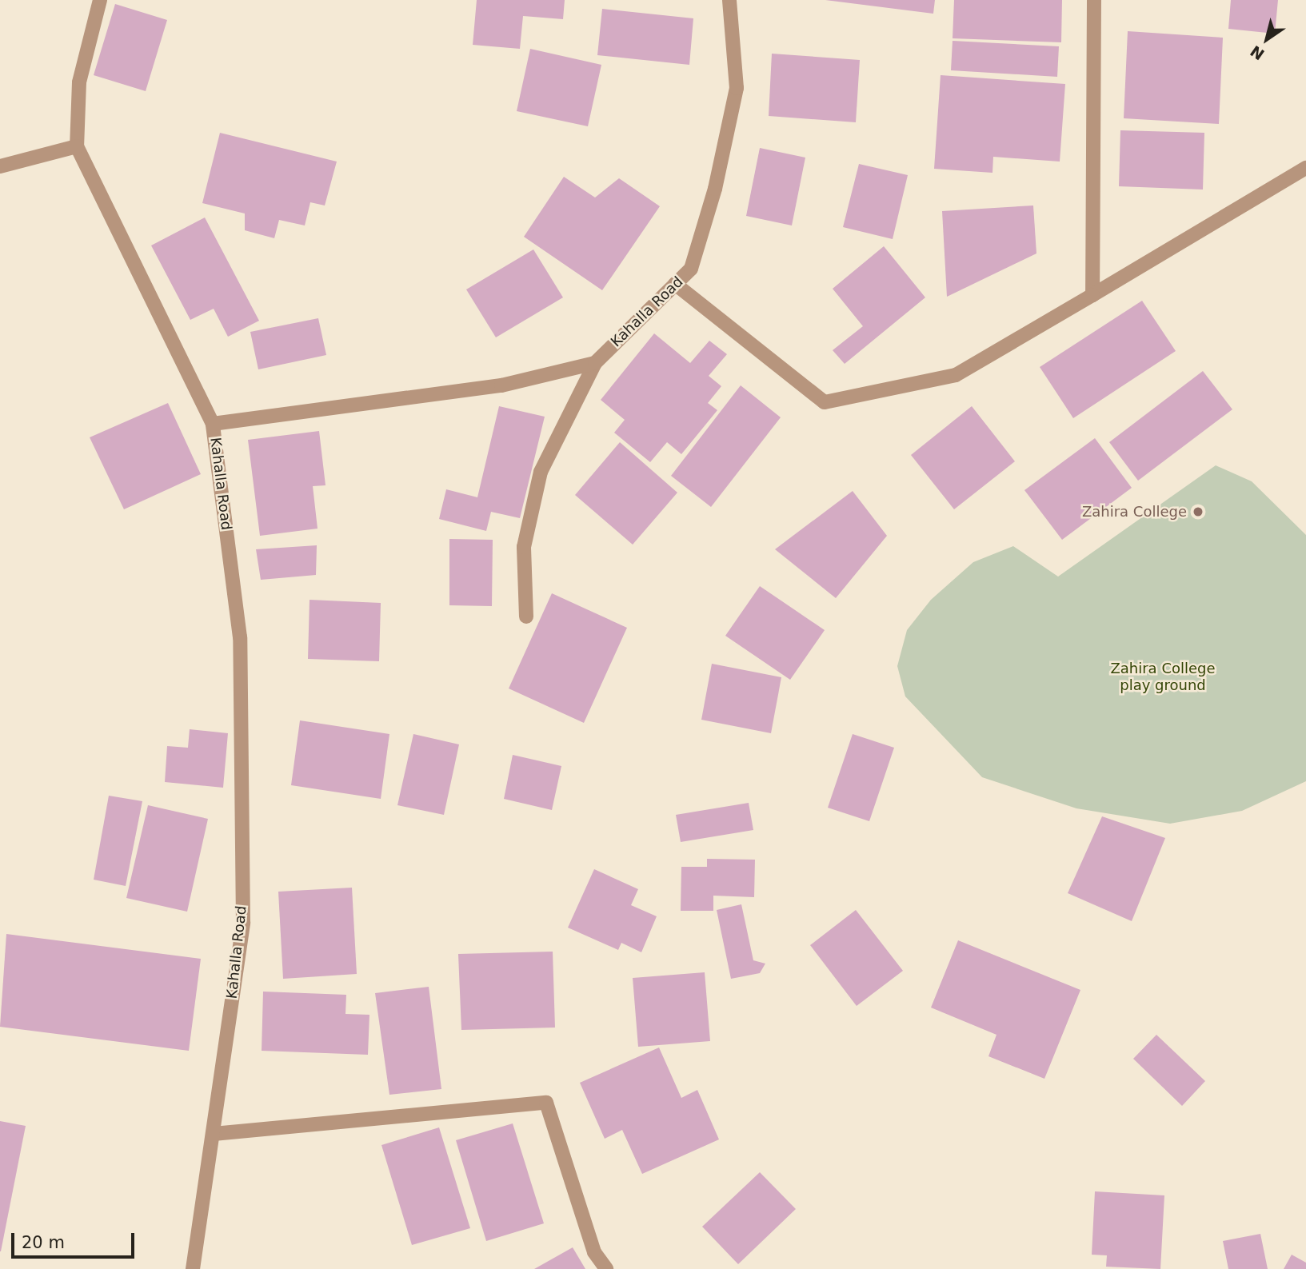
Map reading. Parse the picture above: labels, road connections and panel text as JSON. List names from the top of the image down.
{
  "streets": {
    "street": ["Kahalla Road"]
  },
  "parks": ["Zahira College play ground"],
  "places": ["Zahira College"],
  "scale_bar": "20 m",
  "north": "bottom left"
}
